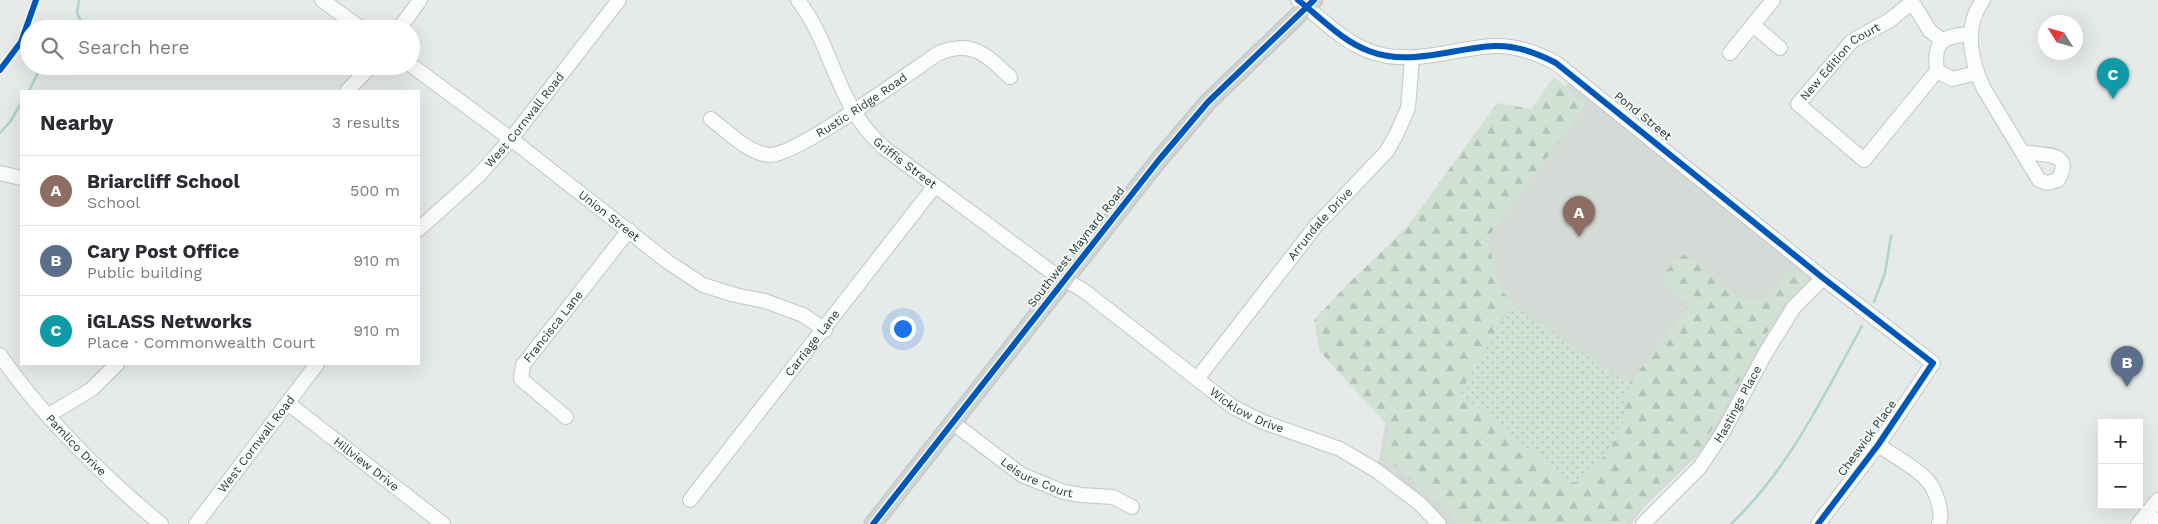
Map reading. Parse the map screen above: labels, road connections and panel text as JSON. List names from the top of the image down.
{
  "streets": {
    "main road": ["Southwest Maynard Road"],
    "street": [
      "New Edition Court",
      "Rustic Ridge Road",
      "Pond Street",
      "West Cornwall Road",
      "Griffis Street",
      "Union Street",
      "Arrundale Drive",
      "Francisca Lane",
      "Carriage Lane",
      "Hastings Place",
      "Wicklow Drive",
      "Cheswick Place",
      "Pamlico Drive",
      "Hillview Drive",
      "Leisure Court"
    ]
  },
  "crossings": [
    ["Rustic Ridge Road", "Griffis Street"],
    ["Pond Street", "Arrundale Drive"],
    ["Pond Street", "Southwest Maynard Road"],
    ["Pond Street", "Hastings Place"],
    ["Pond Street", "Cheswick Place"],
    ["West Cornwall Road", "Union Street"],
    ["West Cornwall Road", "Hillview Drive"],
    ["Griffis Street", "Southwest Maynard Road"],
    ["Griffis Street", "Carriage Lane"],
    ["Griffis Street", "Wicklow Drive"],
    ["Union Street", "Francisca Lane"],
    ["Union Street", "Carriage Lane"],
    ["Arrundale Drive", "Wicklow Drive"],
    ["Southwest Maynard Road", "Wicklow Drive"],
    ["Southwest Maynard Road", "Leisure Court"]
  ],
  "north": "top left",
  "page": {
    "search": "Search here",
    "pins": ["C", "A", "B"],
    "heading": ["Nearby", "3 results"],
    "list": [
      {
        "mark": "A",
        "name": "Briarcliff School",
        "note": "School",
        "value": "500 m"
      },
      {
        "mark": "B",
        "name": "Cary Post Office",
        "note": "Public building",
        "value": "910 m"
      },
      {
        "mark": "C",
        "name": "iGLASS Networks",
        "note": "Place · Commonwealth Court",
        "value": "910 m"
      }
    ],
    "map_buttons": ["+", "−"]
  }
}
